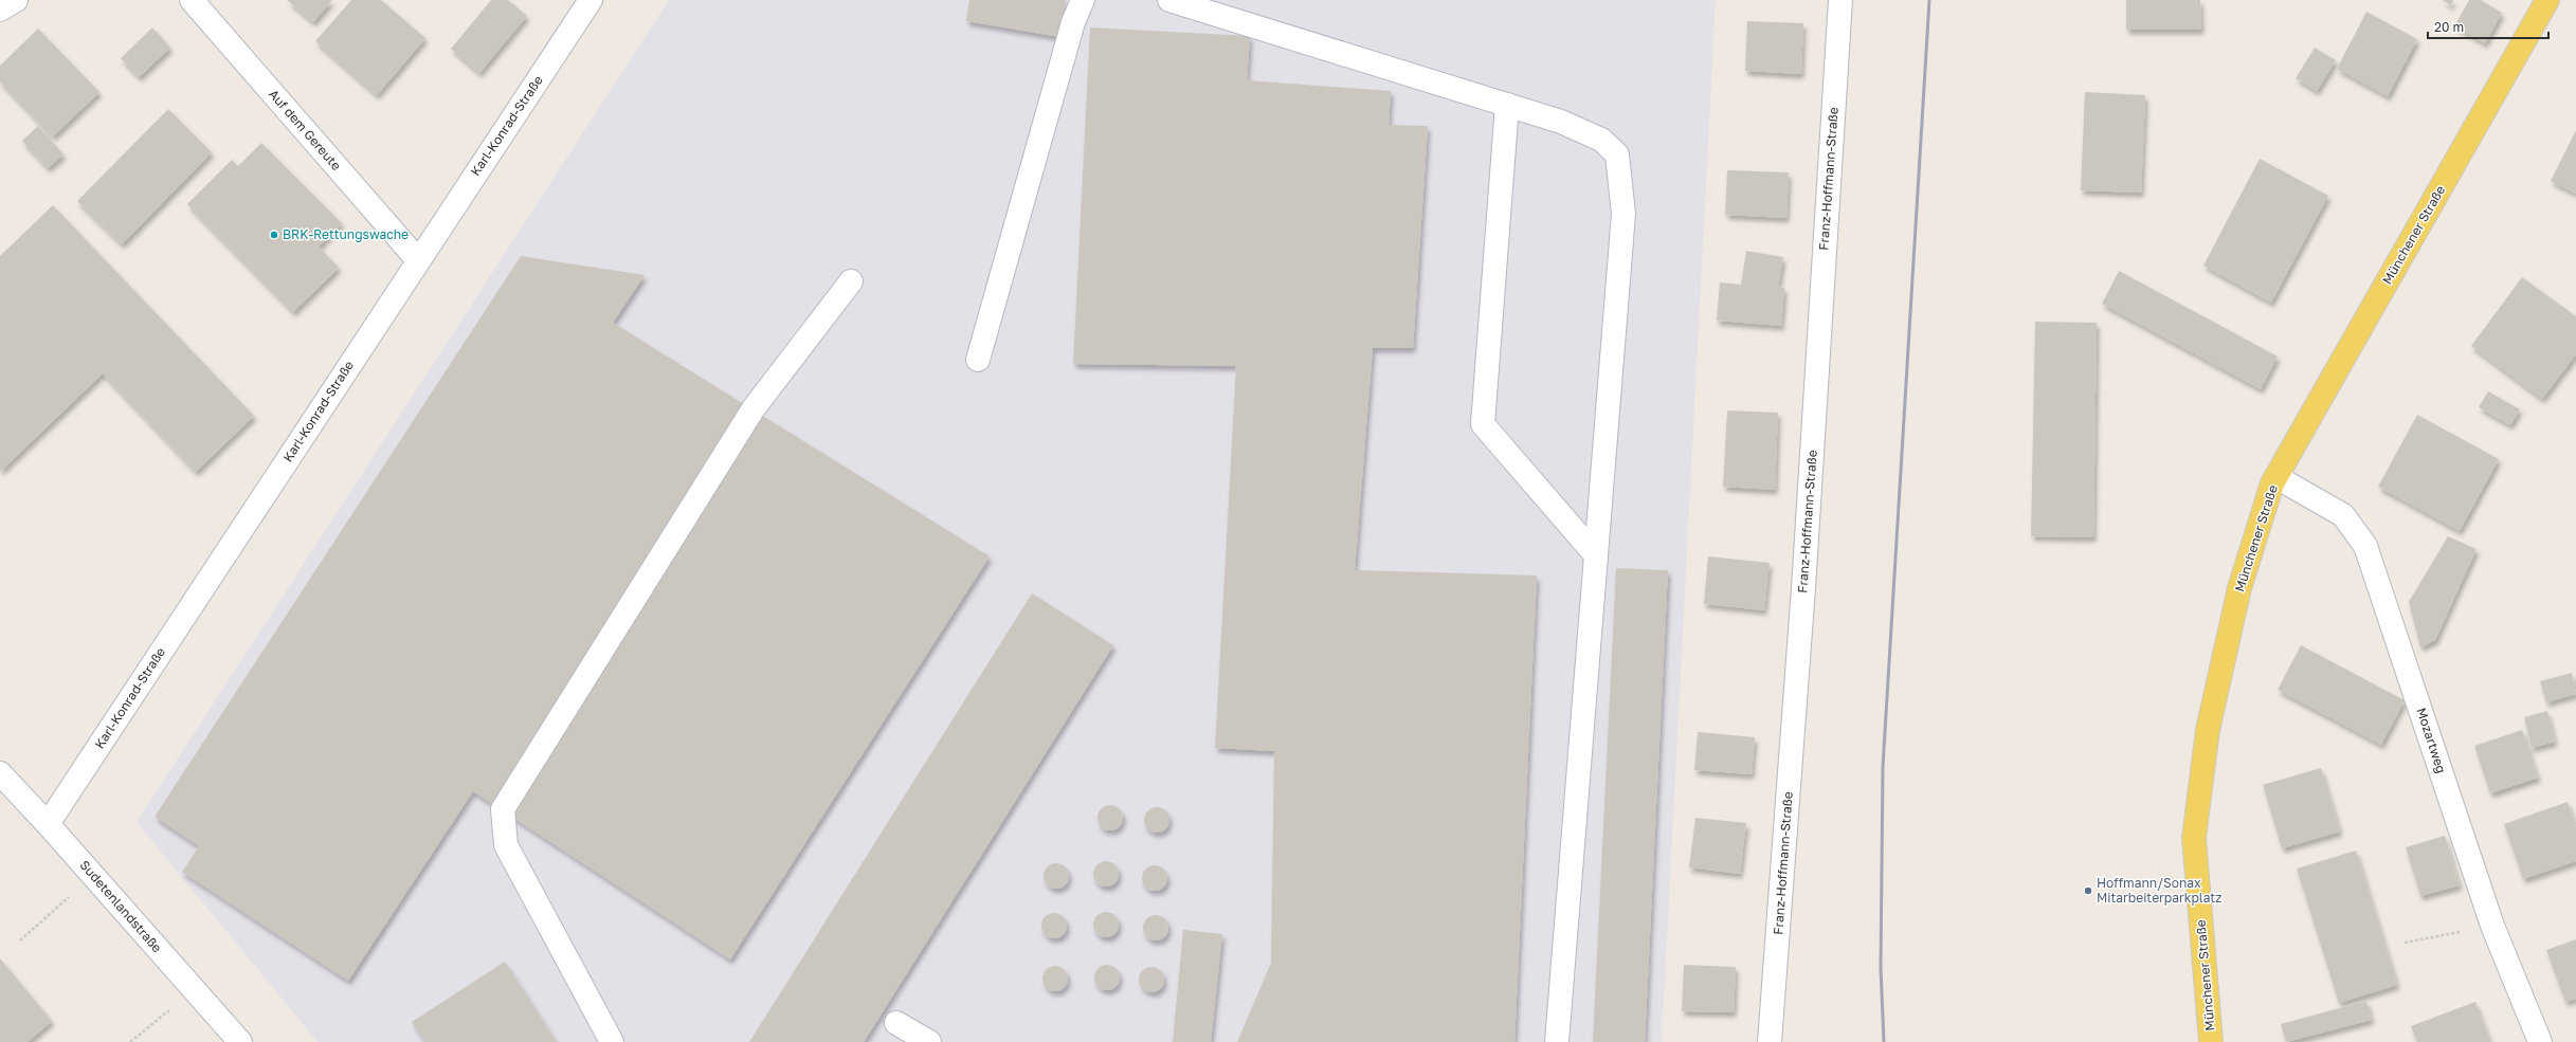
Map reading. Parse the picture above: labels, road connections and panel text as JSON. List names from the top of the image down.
{
  "streets": {
    "main road": ["Münchener Straße"],
    "street": [
      "Karl-Konrad-Straße",
      "Auf dem Gereute",
      "Franz-Hoffmann-Straße",
      "Mozartweg",
      "Sudetenlandstraße"
    ]
  },
  "crossings": [
    ["Karl-Konrad-Straße", "Auf dem Gereute"],
    ["Karl-Konrad-Straße", "Sudetenlandstraße"],
    ["Münchener Straße", "Mozartweg"]
  ],
  "places": ["BRK-Rettungswache", "Hoffmann/Sonax Mitarbeiterparkplatz"],
  "scale_bar": "20 m"
}
